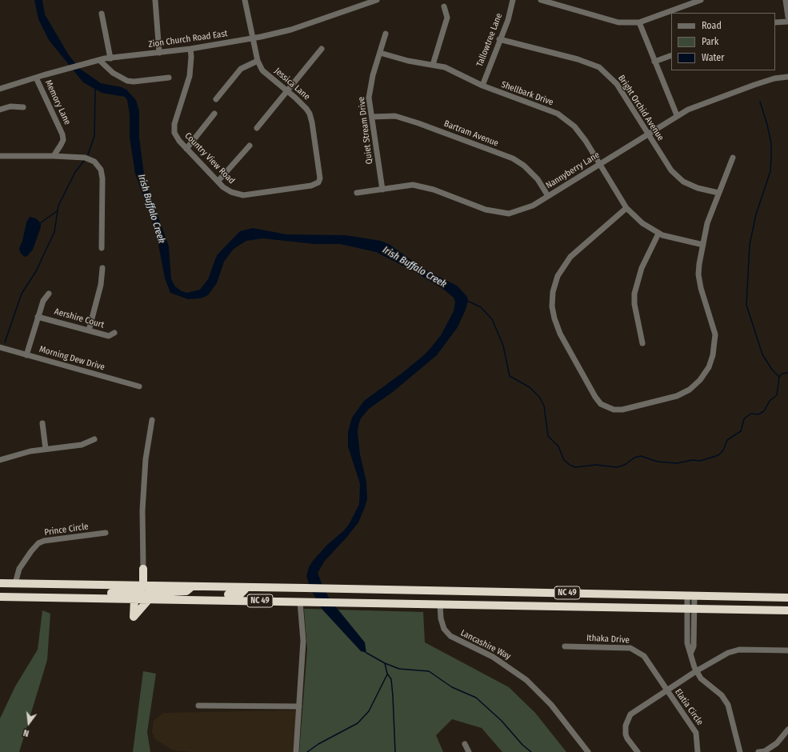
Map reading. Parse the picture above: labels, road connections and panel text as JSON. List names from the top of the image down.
{
  "streets": {
    "highway": ["NC 49"],
    "street": [
      "Zion Church Road East",
      "Tallowtree Lane",
      "Jessica Lane",
      "Shellbark Drive",
      "Memory Lane",
      "Bright Orchid Avenue",
      "Quiet Stream Drive",
      "Bartram Avenue",
      "Country View Road",
      "Nannyberry Lane",
      "Aershire Court",
      "Morning Dew Drive",
      "Prince Circle",
      "Ithaka Drive",
      "Lancashire Way",
      "Elatia Circle"
    ]
  },
  "crossings": [
    ["Zion Church Road East", "Jessica Lane"],
    ["Zion Church Road East", "Memory Lane"],
    ["Zion Church Road East", "Country View Road"],
    ["Tallowtree Lane", "Shellbark Drive"],
    ["Tallowtree Lane", "Bright Orchid Avenue"],
    ["Jessica Lane", "Country View Road"],
    ["Shellbark Drive", "Quiet Stream Drive"],
    ["Shellbark Drive", "Nannyberry Lane"],
    ["Bright Orchid Avenue", "Nannyberry Lane"],
    ["Quiet Stream Drive", "Bartram Avenue"],
    ["Quiet Stream Drive", "Nannyberry Lane"],
    ["Bartram Avenue", "Nannyberry Lane"],
    ["Prince Circle", "NC 49"],
    ["NC 49", "Lancashire Way"],
    ["Ithaka Drive", "Elatia Circle"]
  ],
  "water": ["Irish Buffalo Creek"],
  "legend": ["Road", "Park", "Water"],
  "north": "bottom"
}
